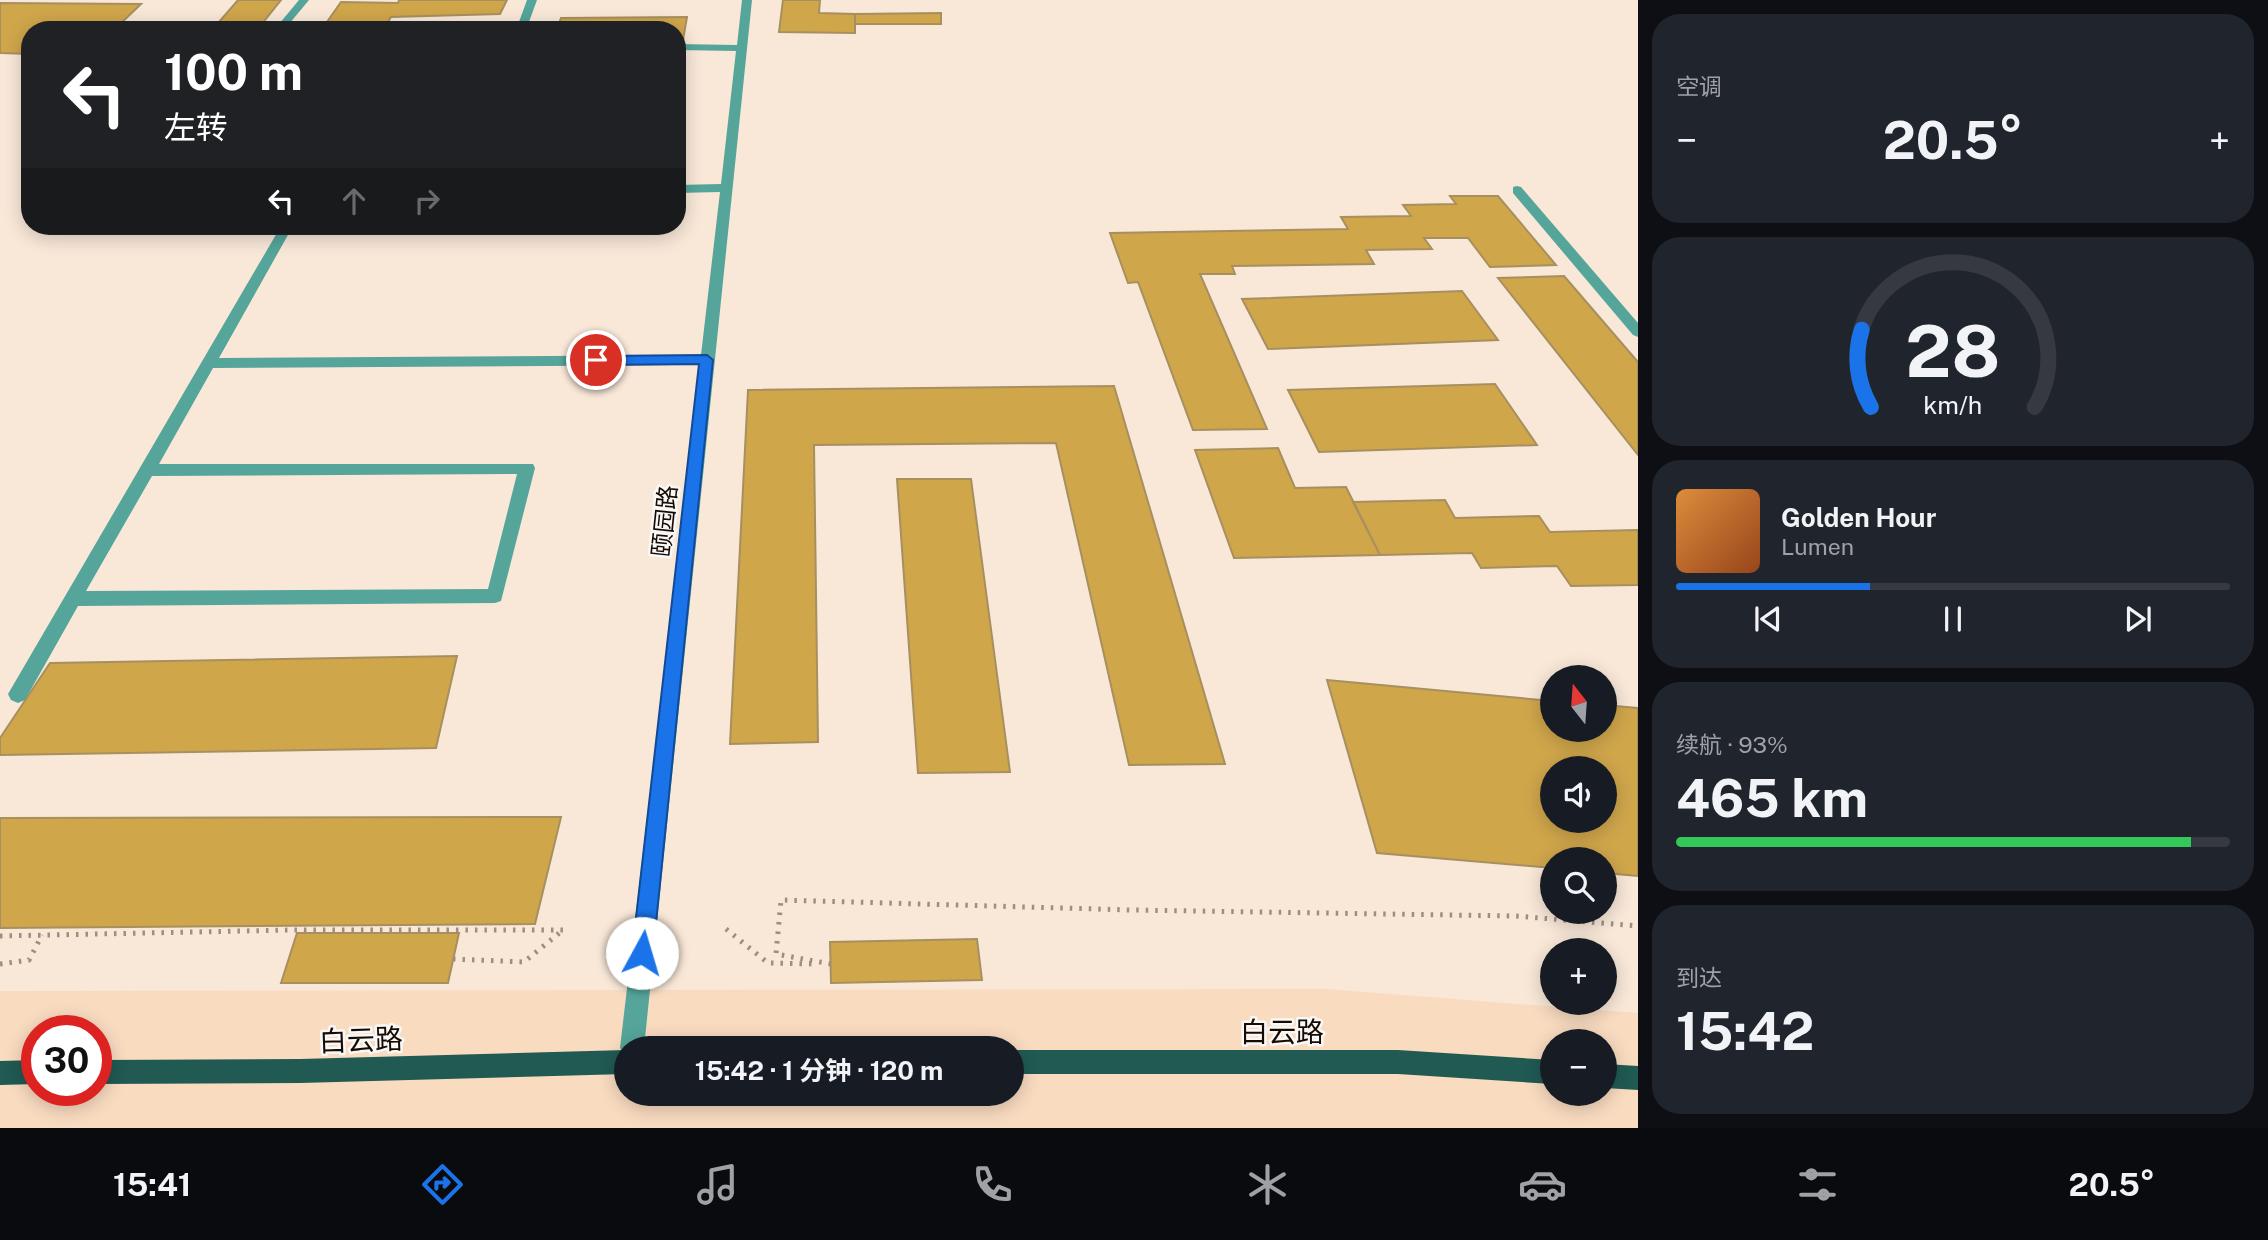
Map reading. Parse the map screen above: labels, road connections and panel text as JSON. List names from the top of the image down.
{
  "streets": {
    "main road": ["白云路"],
    "street": ["颐园路"]
  },
  "north": "top",
  "page": {
    "tile": [
      "空调",
      ["续航 · 93%", "465 km"],
      ["到达", "15:42"]
    ],
    "turn": ["100 m", "左转"],
    "heat": ["−", "20.5°", "+"],
    "song": ["Golden Hour", "Lumen"],
    "map_buttons": ["+", "−"],
    "limit": "30",
    "trip": "15:42 · 1 分钟 · 120 m",
    "tabs": ["15:41", "20.5°"],
    "gauge": ["28", "km/h"]
  }
}
